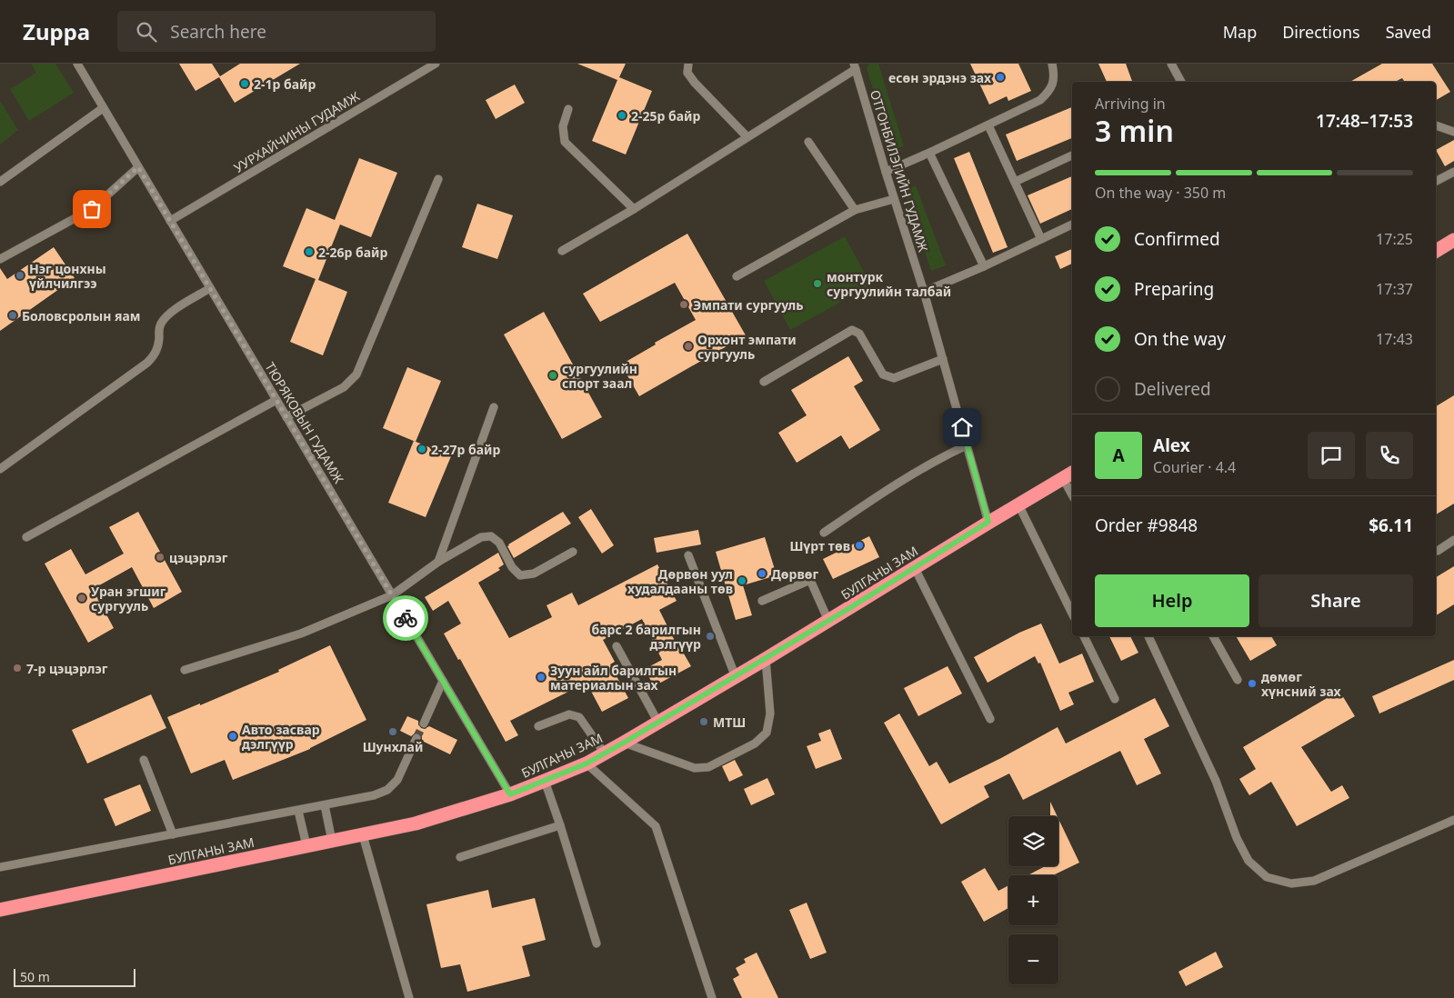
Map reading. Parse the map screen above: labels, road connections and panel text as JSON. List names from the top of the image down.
{
  "streets": {
    "highway": ["БУЛГАНЫ ЗАМ"],
    "street": ["УУРХАЙЧИНЫ ГУДАМЖ", "ОТГОНБИЛЭГИЙН ГУДАМЖ", "ТЮРЯКОВЫН ГУДАМЖ"]
  },
  "crossings": [
    ["УУРХАЙЧИНЫ ГУДАМЖ", "ТЮРЯКОВЫН ГУДАМЖ"],
    ["ОТГОНБИЛЭГИЙН ГУДАМЖ", "БУЛГАНЫ ЗАМ"],
    ["ТЮРЯКОВЫН ГУДАМЖ", "БУЛГАНЫ ЗАМ"]
  ],
  "places": [
    "есөн эрдэнэ зах",
    "2-1р байр",
    "2-25р байр",
    "2-26р байр",
    "Нэг цонхны үйлчилгээ",
    "монтурк сургуулийн талбай",
    "Эмпати сургууль",
    "Боловсролын яам",
    "Орхонт эмпати сургууль",
    "сургуулийн спорт заал",
    "2-27р байр",
    "Шүрт төв",
    "цэцэрлэг",
    "Дөрвөг",
    "Дөрвөн уул худалдааны төв",
    "Уран эгшиг сургууль",
    "барс 2 барилгын дэлгүүр",
    "7-р цэцэрлэг",
    "Зуун айл барилгын материалын зах",
    "дөмөг хүнсний зах",
    "МТШ",
    "Шунхлай",
    "Авто засвар дэлгүүр"
  ],
  "scale_bar": "50 m",
  "page": {
    "header": "Zuppa",
    "search": "Search here",
    "nav": ["Map", "Directions", "Saved"],
    "heading": ["3 min", "Arriving in", "17:48–17:53"],
    "panel": [
      "Alex",
      "Courier · 4.4",
      "Order #9848",
      "$6.11"
    ],
    "bar": "On the way · 350 m",
    "list": [
      ["Confirmed", "17:25"],
      ["Preparing", "17:37"],
      ["On the way", "17:43"],
      "Delivered"
    ],
    "round": "A",
    "buttons": ["Help", "Share"],
    "map_buttons": ["+", "−"],
    "scale": "50 m"
  }
}
